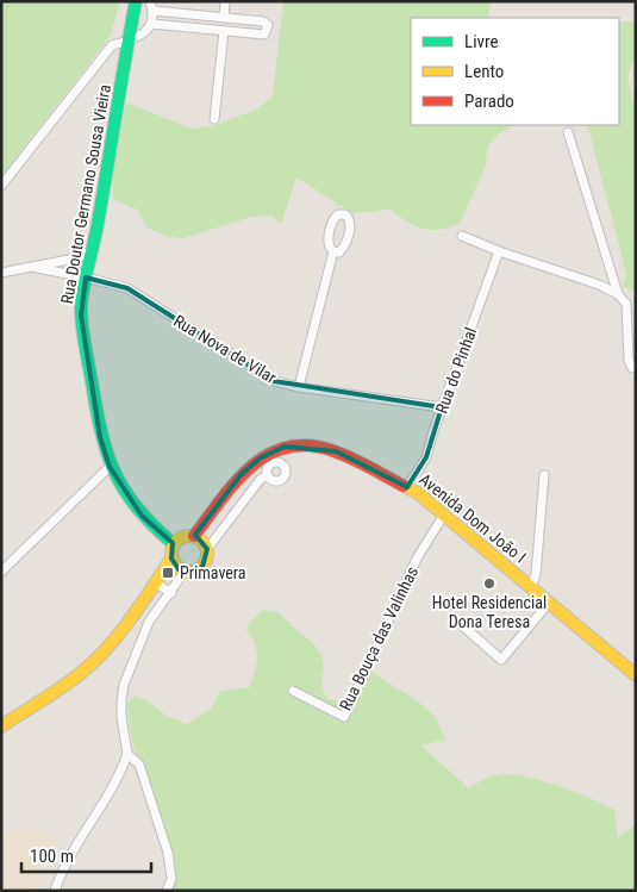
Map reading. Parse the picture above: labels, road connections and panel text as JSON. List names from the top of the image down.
{
  "streets": {
    "main road": ["Rua Doutor Germano Sousa Vieira", "Avenida Dom João I"],
    "street": ["Rua Nova de Vilar", "Rua do Pinhal", "Rua Bouça das Valinhas"]
  },
  "crossings": [
    ["Rua Doutor Germano Sousa Vieira", "Rua Nova de Vilar"],
    ["Rua Doutor Germano Sousa Vieira", "Avenida Dom João I"],
    ["Rua Nova de Vilar", "Rua do Pinhal"],
    ["Rua do Pinhal", "Avenida Dom João I"],
    ["Avenida Dom João I", "Rua Bouça das Valinhas"]
  ],
  "places": {
    "transit": ["Primavera"],
    "other": ["Hotel Residencial Dona Teresa"]
  },
  "legend": ["Livre", "Lento", "Parado"],
  "scale_bar": "100 m"
}
